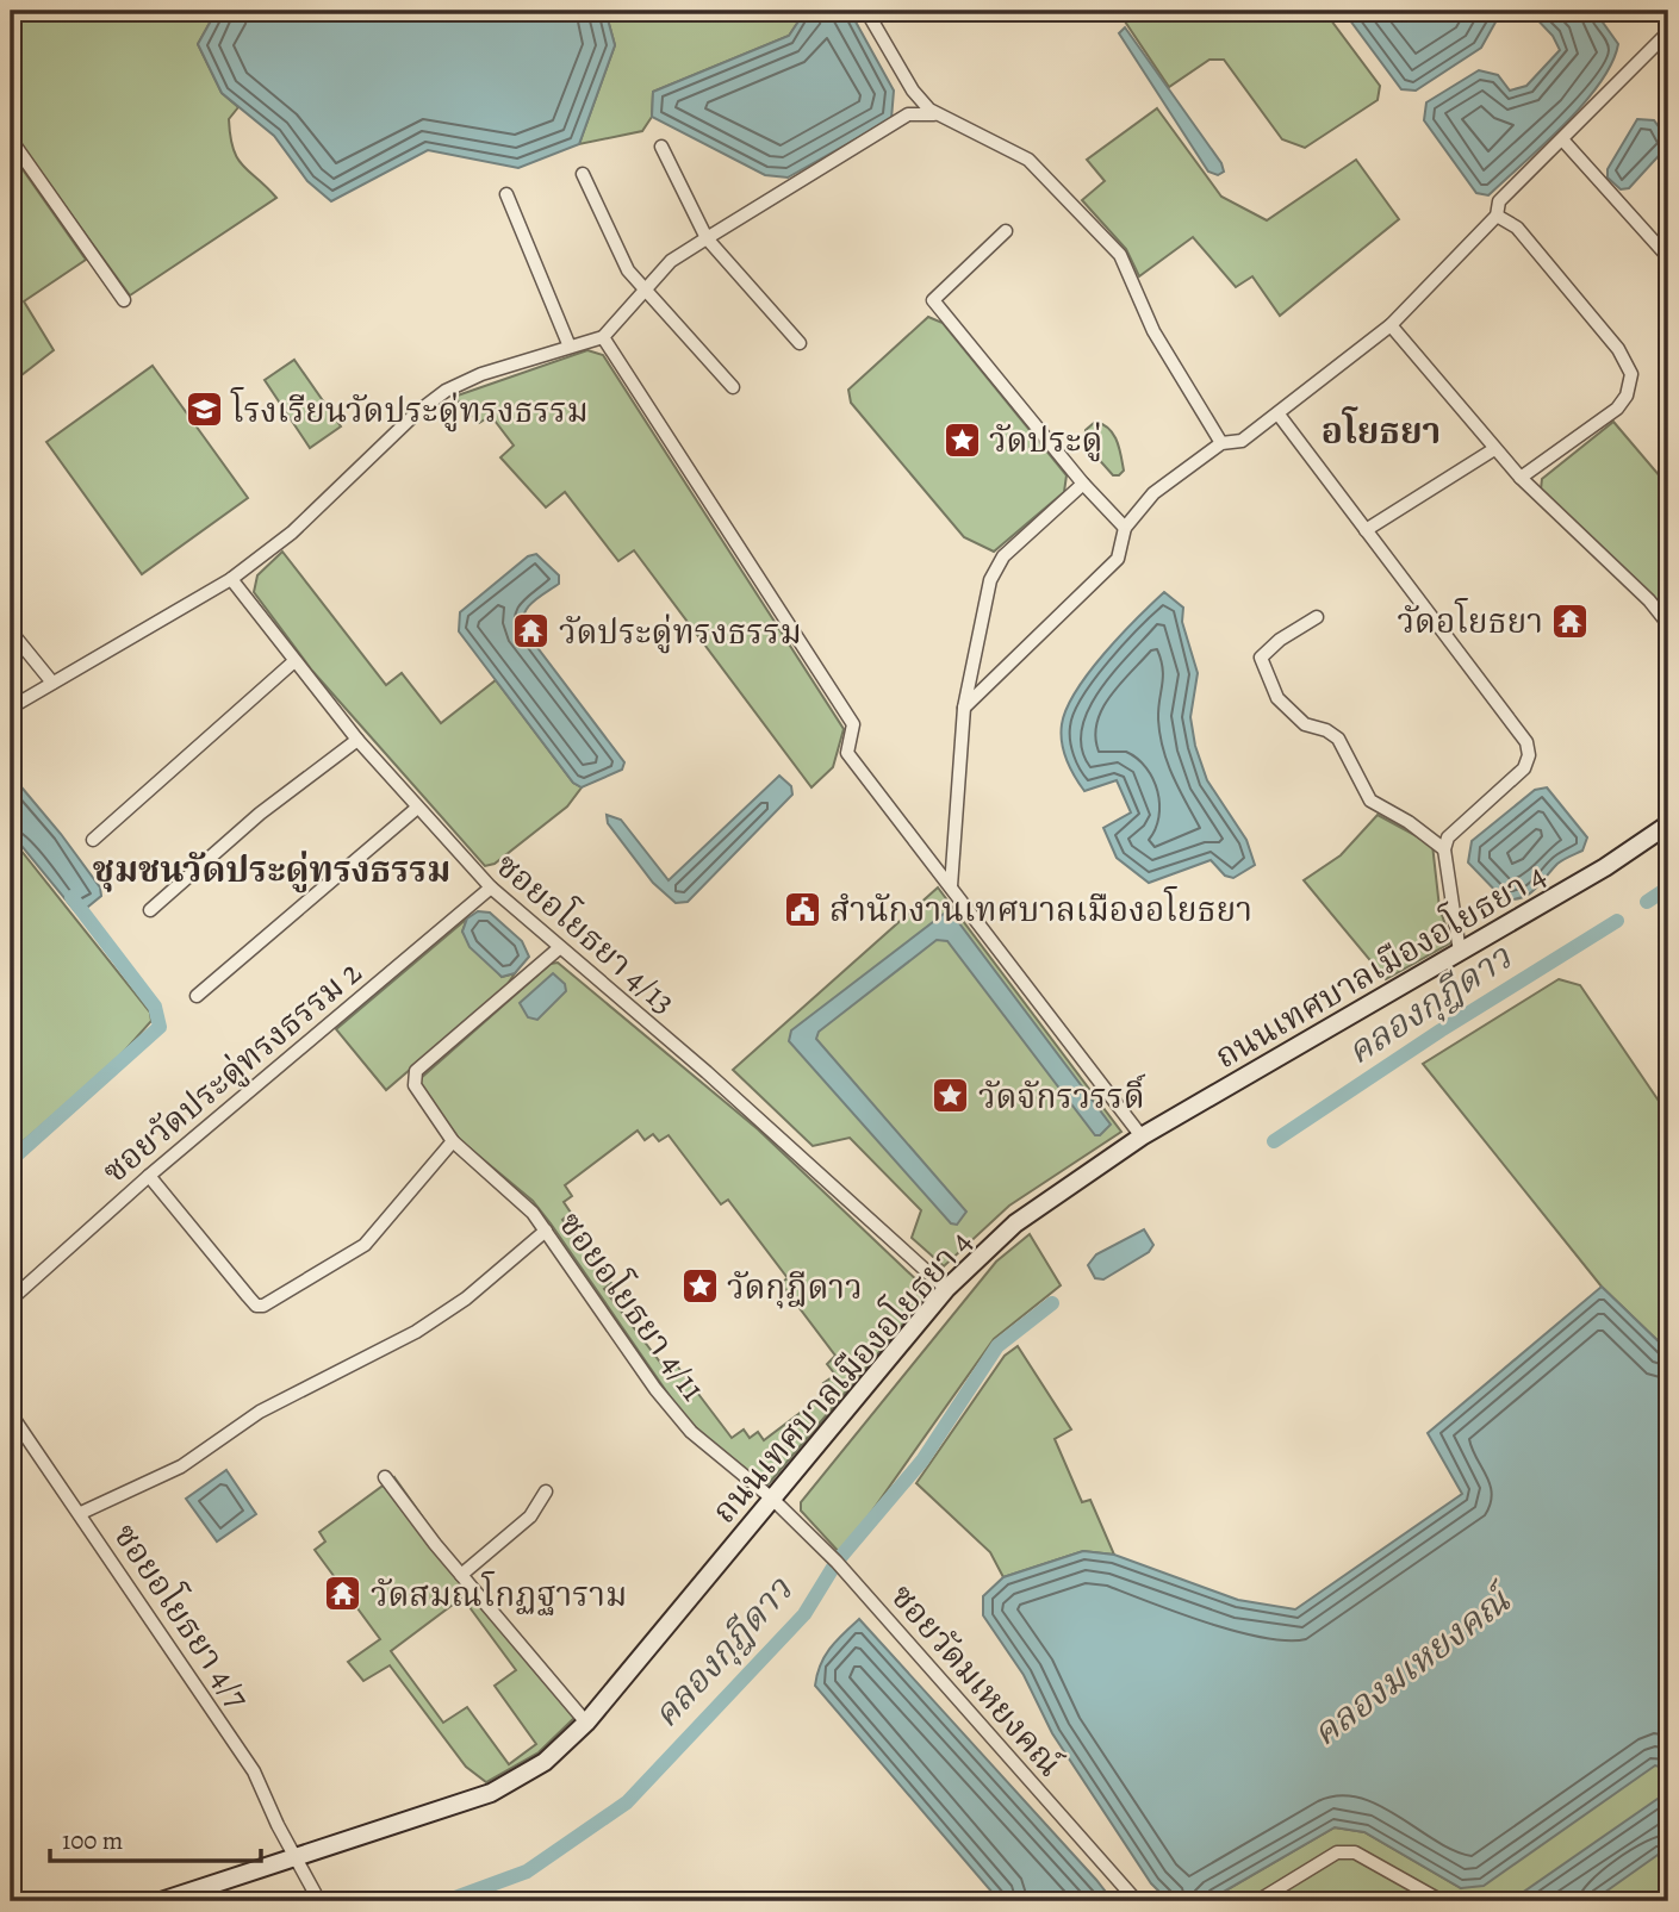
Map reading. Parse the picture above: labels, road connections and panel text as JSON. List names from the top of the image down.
{
  "streets": {
    "street": [
      "ซอยอโยธยา 4/13",
      "ถนนเทศบาลเมืองอโยธยา 4",
      "ซอยวัดประดู่ทรงธรรม 2",
      "ซอยอโยธยา 4/11",
      "ซอยอโยธยา 4/7",
      "ซอยวัดมเหยงคณ์"
    ]
  },
  "crossings": [
    ["ซอยอโยธยา 4/13", "ถนนเทศบาลเมืองอโยธยา 4"],
    ["ซอยอโยธยา 4/13", "ซอยวัดประดู่ทรงธรรม 2"],
    ["ซอยอโยธยา 4/13", "ซอยอโยธยา 4/11"],
    ["ถนนเทศบาลเมืองอโยธยา 4", "ซอยอโยธยา 4/11"],
    ["ถนนเทศบาลเมืองอโยธยา 4", "ซอยอโยธยา 4/7"],
    ["ถนนเทศบาลเมืองอโยธยา 4", "ซอยวัดมเหยงคณ์"],
    ["ซอยอโยธยา 4/11", "ซอยวัดมเหยงคณ์"]
  ],
  "districts": ["อโยธยา", "ชุมชนวัดประดู่ทรงธรรม"],
  "water": ["คลองกุฎีดาว", "คลองมเหยงคณ์"],
  "places": {
    "school or university": ["โรงเรียนวัดประดู่ทรงธรรม"],
    "place": ["วัดประดู่", "วัดจักรวรรดิ์", "วัดกุฎีดาว"],
    "temple": ["วัดอโยธยา", "วัดประดู่ทรงธรรม", "วัดสมณโกฏฐาราม"],
    "public building": ["สำนักงานเทศบาลเมืองอโยธยา"]
  },
  "scale_bar": "100 m"
}
